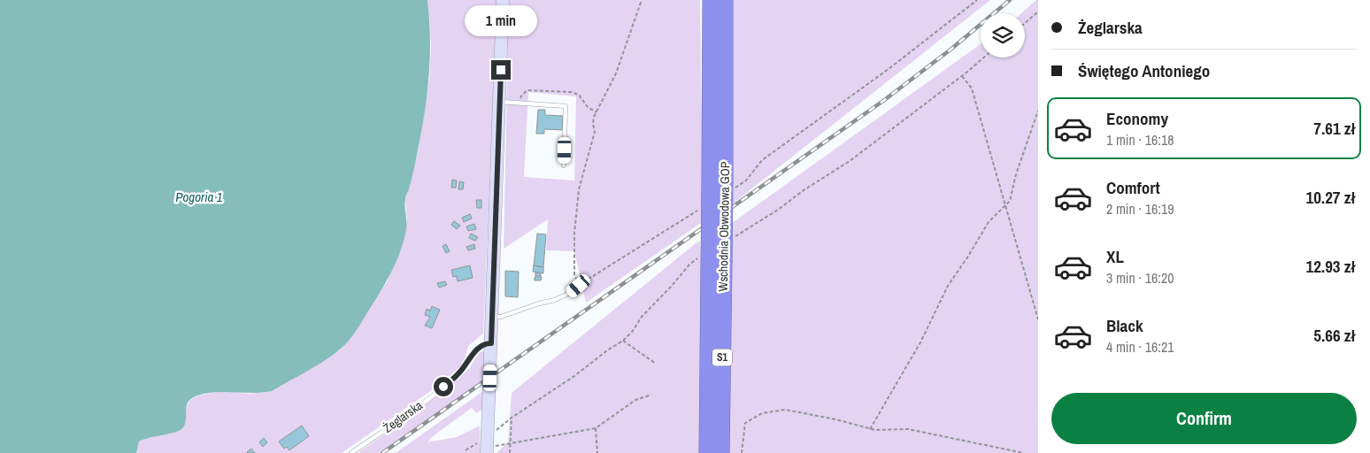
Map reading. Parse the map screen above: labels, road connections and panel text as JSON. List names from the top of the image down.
{
  "streets": {
    "highway": ["Wschodnia Obwodowa GOP", "S1"],
    "lane": ["Żeglarska"]
  },
  "water": ["Pogoria 1"],
  "page": {
    "banner": ["Żeglarska", "Świętego Antoniego"],
    "bubble": "1 min",
    "list": [
      {
        "name": "Economy",
        "note": "1 min · 16:18",
        "value": "7.61 zł"
      },
      {
        "name": "Comfort",
        "note": "2 min · 16:19",
        "value": "10.27 zł"
      },
      {
        "name": "XL",
        "note": "3 min · 16:20",
        "value": "12.93 zł"
      },
      {
        "name": "Black",
        "note": "4 min · 16:21",
        "value": "5.66 zł"
      }
    ],
    "buttons": "Confirm"
  }
}
